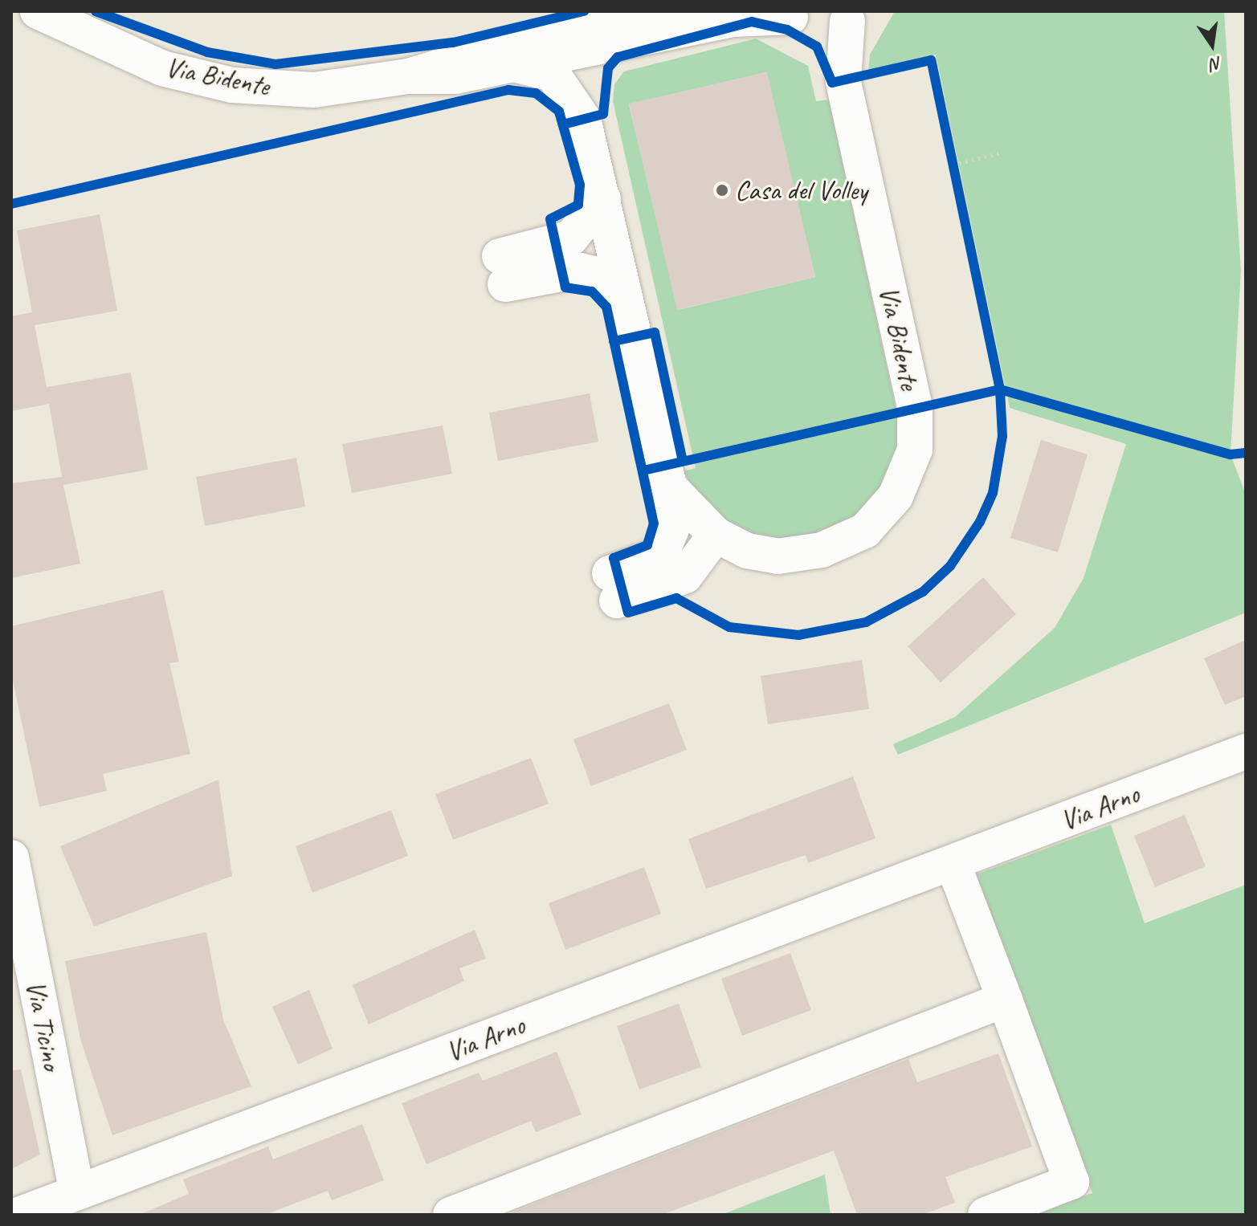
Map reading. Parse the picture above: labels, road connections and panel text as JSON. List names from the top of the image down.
{
  "streets": {
    "street": ["Via Bidente", "Via Arno", "Via Ticino"]
  },
  "crossings": [
    ["Via Arno", "Via Ticino"]
  ],
  "places": ["Casa del Volley"],
  "north": "bottom"
}
